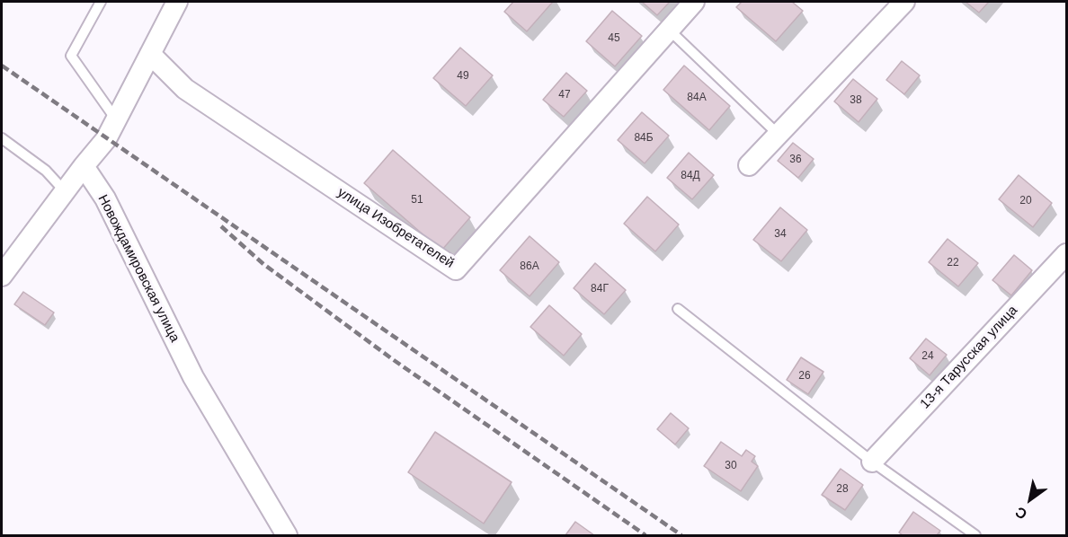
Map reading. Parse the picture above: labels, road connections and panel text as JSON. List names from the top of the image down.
{
  "streets": {
    "street": ["улица Изобретателей", "Новождамировская улица", "13-я Тарусская улица"]
  },
  "house_numbers": [
    "45",
    "49",
    "47",
    "84А",
    "38",
    "84Б",
    "36",
    "84Д",
    "51",
    "20",
    "34",
    "22",
    "86А",
    "84Г",
    "24",
    "26",
    "30",
    "28"
  ],
  "north": "bottom left"
}
